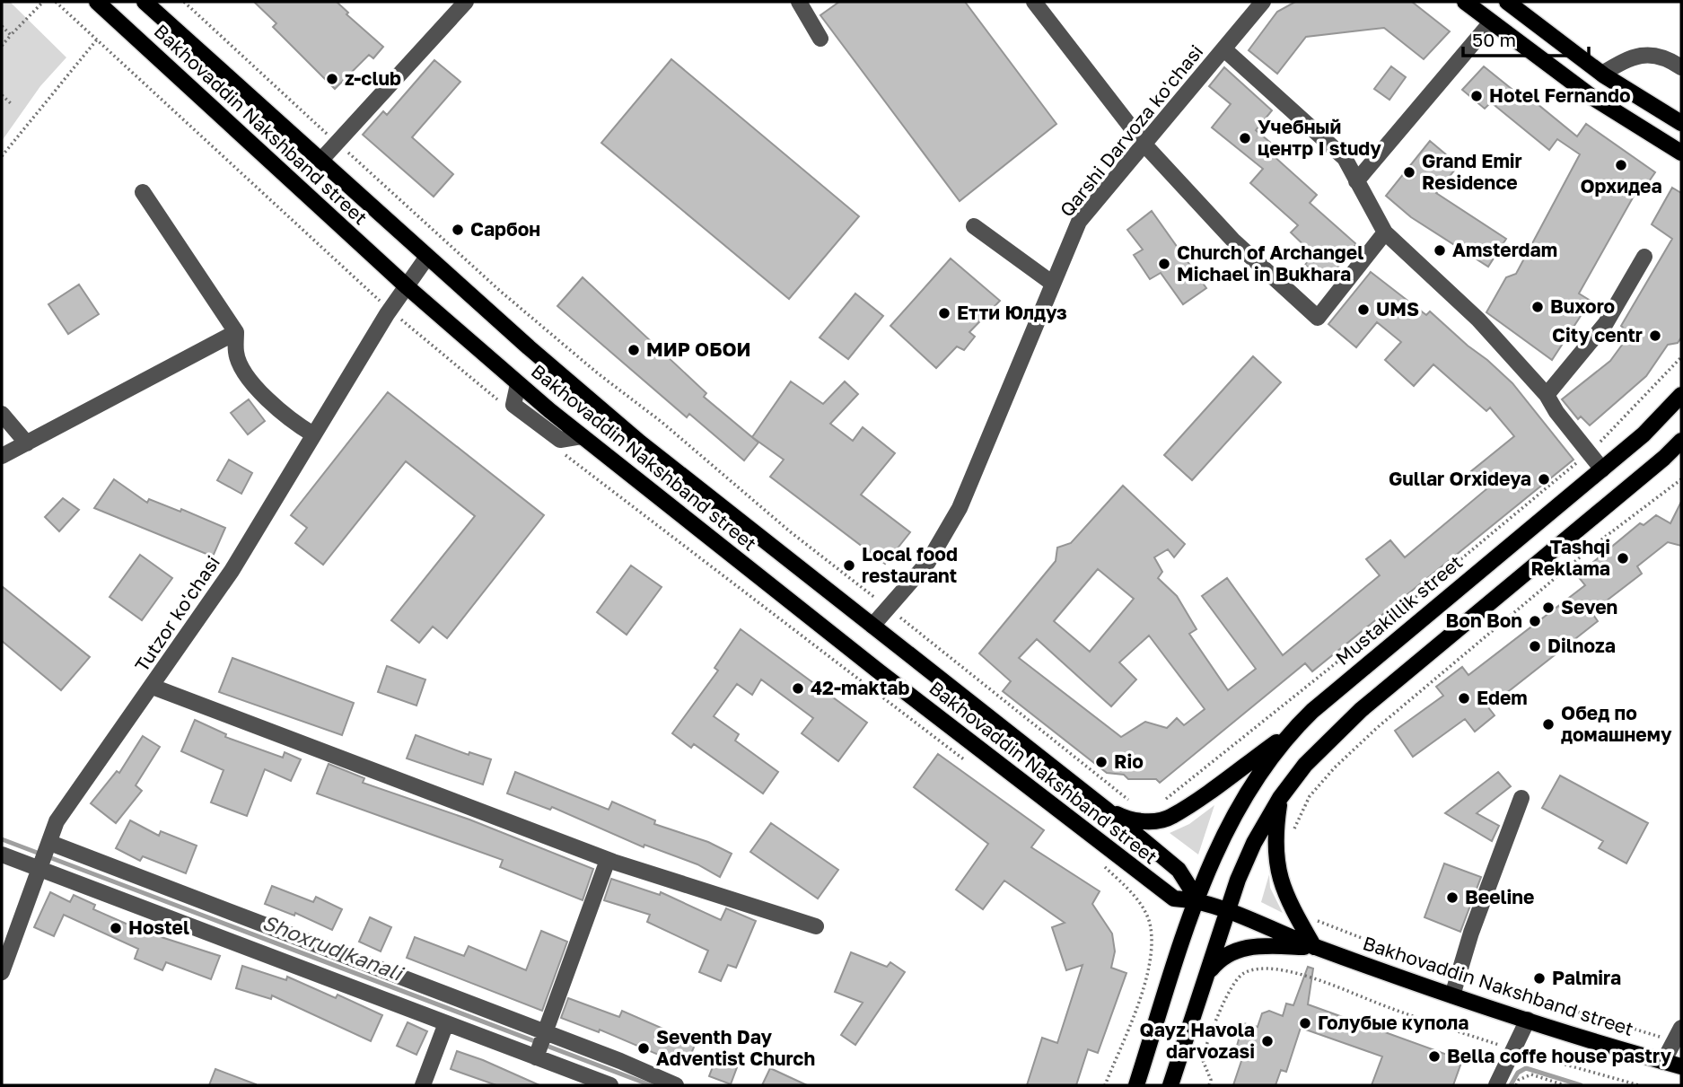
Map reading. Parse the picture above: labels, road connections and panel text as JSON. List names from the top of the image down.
{
  "streets": {
    "main road": ["Bakhovaddin Nakshband street", "Mustakillik street"],
    "street": ["Qarshi Darvoza ko'chasi", "Tutzor ko'chasi"]
  },
  "crossings": [
    ["Bakhovaddin Nakshband street", "Qarshi Darvoza ko'chasi"],
    ["Bakhovaddin Nakshband street", "Mustakillik street"],
    ["Bakhovaddin Nakshband street", "Tutzor ko'chasi"]
  ],
  "water": ["Shoxrud kanali"],
  "places": [
    "z-club",
    "Hotel Fernando",
    "Учебный центр I study",
    "Орхидеа",
    "Grand Emir Residence",
    "Сарбон",
    "Amsterdam",
    "Church of Archangel Michael in Bukhara",
    "Buxoro",
    "UMS",
    "Етти Юлдуз",
    "City centr",
    "МИР ОБОИ",
    "Gullar Orxideya",
    "Tashqi Reklama",
    "Local food restaurant",
    "Seven",
    "Bon Bon",
    "Dilnoza",
    "42-maktab",
    "Edem",
    "Обед по домашнему",
    "Rio",
    "Beeline",
    "Hostel",
    "Palmira",
    "Голубые купола",
    "Qayz Havola darvozasi",
    "Seventh Day Adventist Church",
    "Bella coffe house pastry"
  ],
  "scale_bar": "50 m"
}
